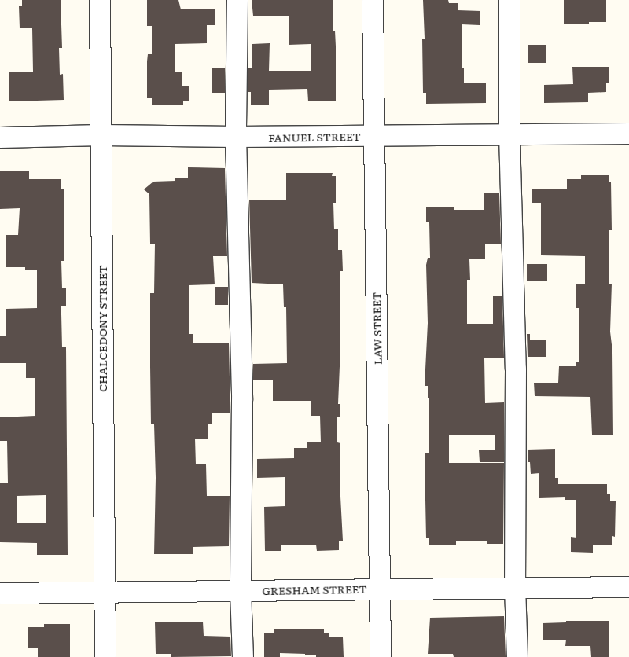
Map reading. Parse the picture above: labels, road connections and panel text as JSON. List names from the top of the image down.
{
  "streets": {
    "street": [
      "FANUEL STREET",
      "CHALCEDONY STREET",
      "LAW STREET",
      "GRESHAM STREET"
    ]
  },
  "crossings": [
    ["FANUEL STREET", "CHALCEDONY STREET"],
    ["FANUEL STREET", "LAW STREET"],
    ["CHALCEDONY STREET", "GRESHAM STREET"],
    ["LAW STREET", "GRESHAM STREET"]
  ]
}
